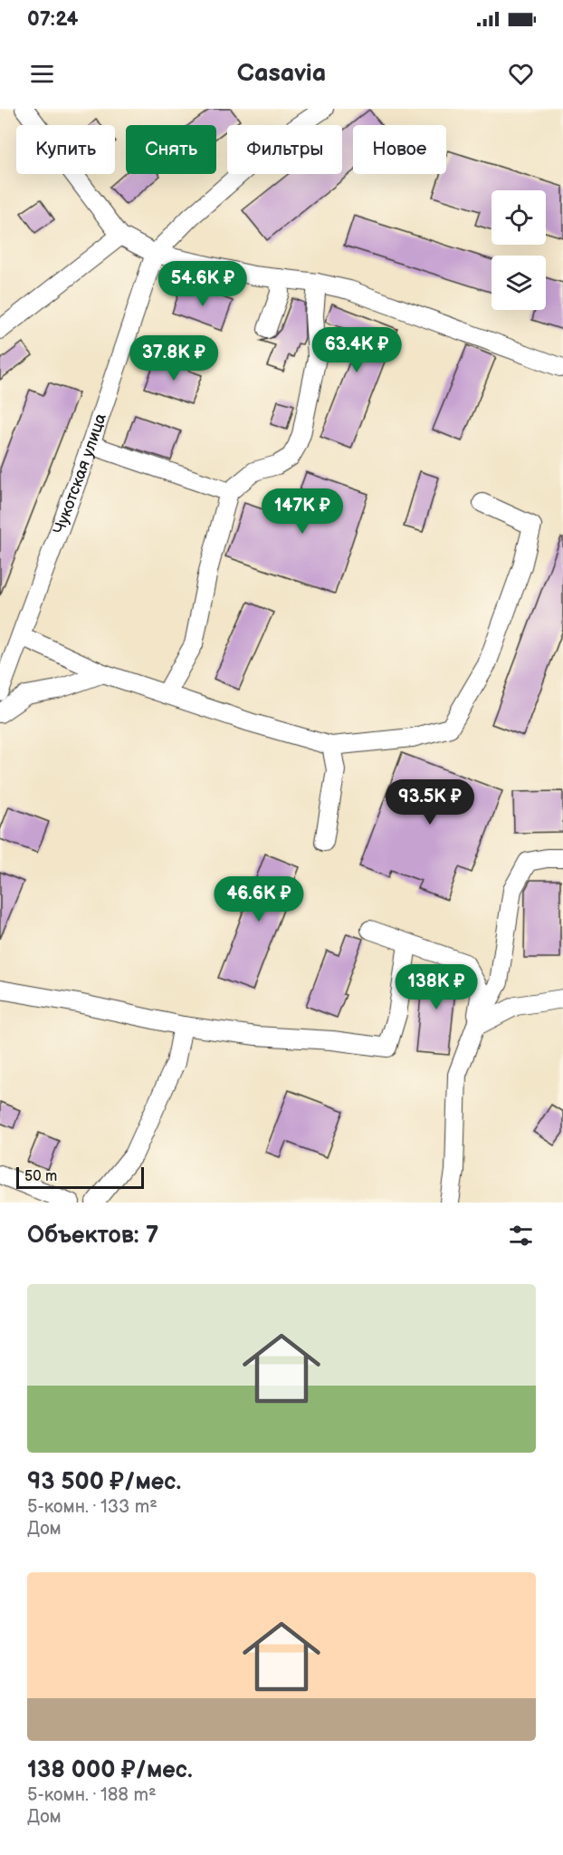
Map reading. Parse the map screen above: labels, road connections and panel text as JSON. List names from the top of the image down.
{
  "streets": {
    "street": ["Чукотская улица"]
  },
  "scale_bar": "50 m",
  "page": {
    "status": "07:24",
    "header": "Casavia",
    "chip": [
      "Купить",
      "Снять",
      "Фильтры",
      "Новое"
    ],
    "price": [
      "54.6K ₽",
      "63.4K ₽",
      "37.8K ₽",
      "147K ₽",
      "93.5K ₽",
      "46.6K ₽",
      "138K ₽"
    ],
    "scale": "50 m",
    "heading": "Объектов: 7",
    "list": [
      {
        "name": "93 500 ₽/мес.",
        "note": "5-комн. · 133 m² · Дом"
      },
      {
        "name": "138 000 ₽/мес.",
        "note": "5-комн. · 188 m² · Дом"
      }
    ]
  }
}
